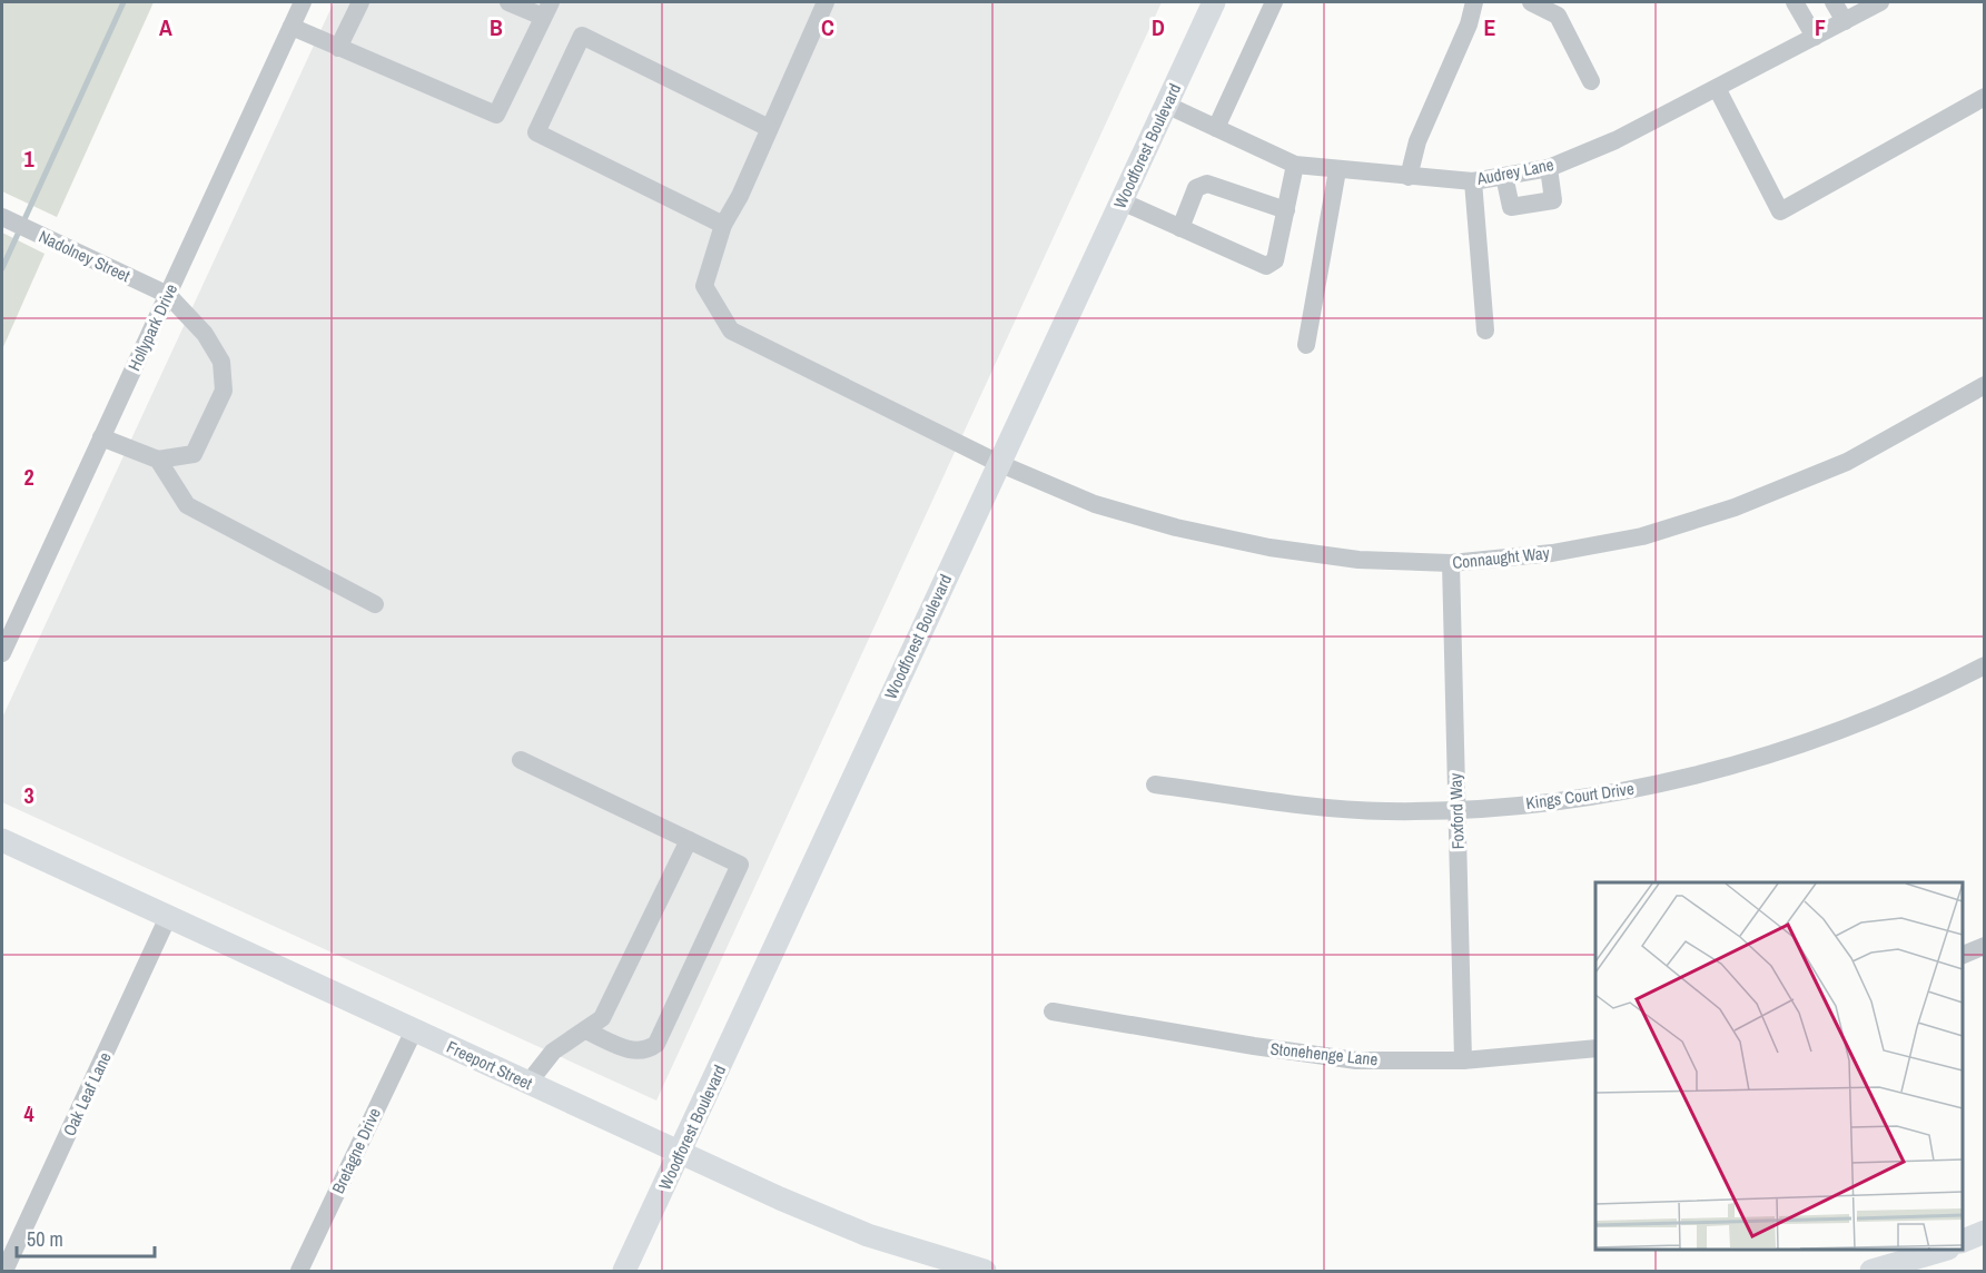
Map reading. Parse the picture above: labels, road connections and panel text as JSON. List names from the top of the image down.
{
  "streets": {
    "main road": ["Woodforest Boulevard", "Freeport Street"],
    "street": [
      "Audrey Lane",
      "Nadolney Street",
      "Hollypark Drive",
      "Connaught Way",
      "Kings Court Drive",
      "Foxford Way",
      "Stonehenge Lane",
      "Oak Leaf Lane",
      "Bretagne Drive"
    ]
  },
  "crossings": [
    ["Woodforest Boulevard", "Audrey Lane"],
    ["Woodforest Boulevard", "Connaught Way"],
    ["Woodforest Boulevard", "Freeport Street"],
    ["Nadolney Street", "Hollypark Drive"],
    ["Connaught Way", "Foxford Way"],
    ["Kings Court Drive", "Foxford Way"],
    ["Foxford Way", "Stonehenge Lane"],
    ["Freeport Street", "Oak Leaf Lane"],
    ["Freeport Street", "Bretagne Drive"]
  ],
  "scale_bar": "50 m",
  "grid": {
    "columns": [
      "A",
      "B",
      "C",
      "D",
      "E",
      "F"
    ],
    "rows": [
      "1",
      "2",
      "3",
      "4"
    ]
  }
}
